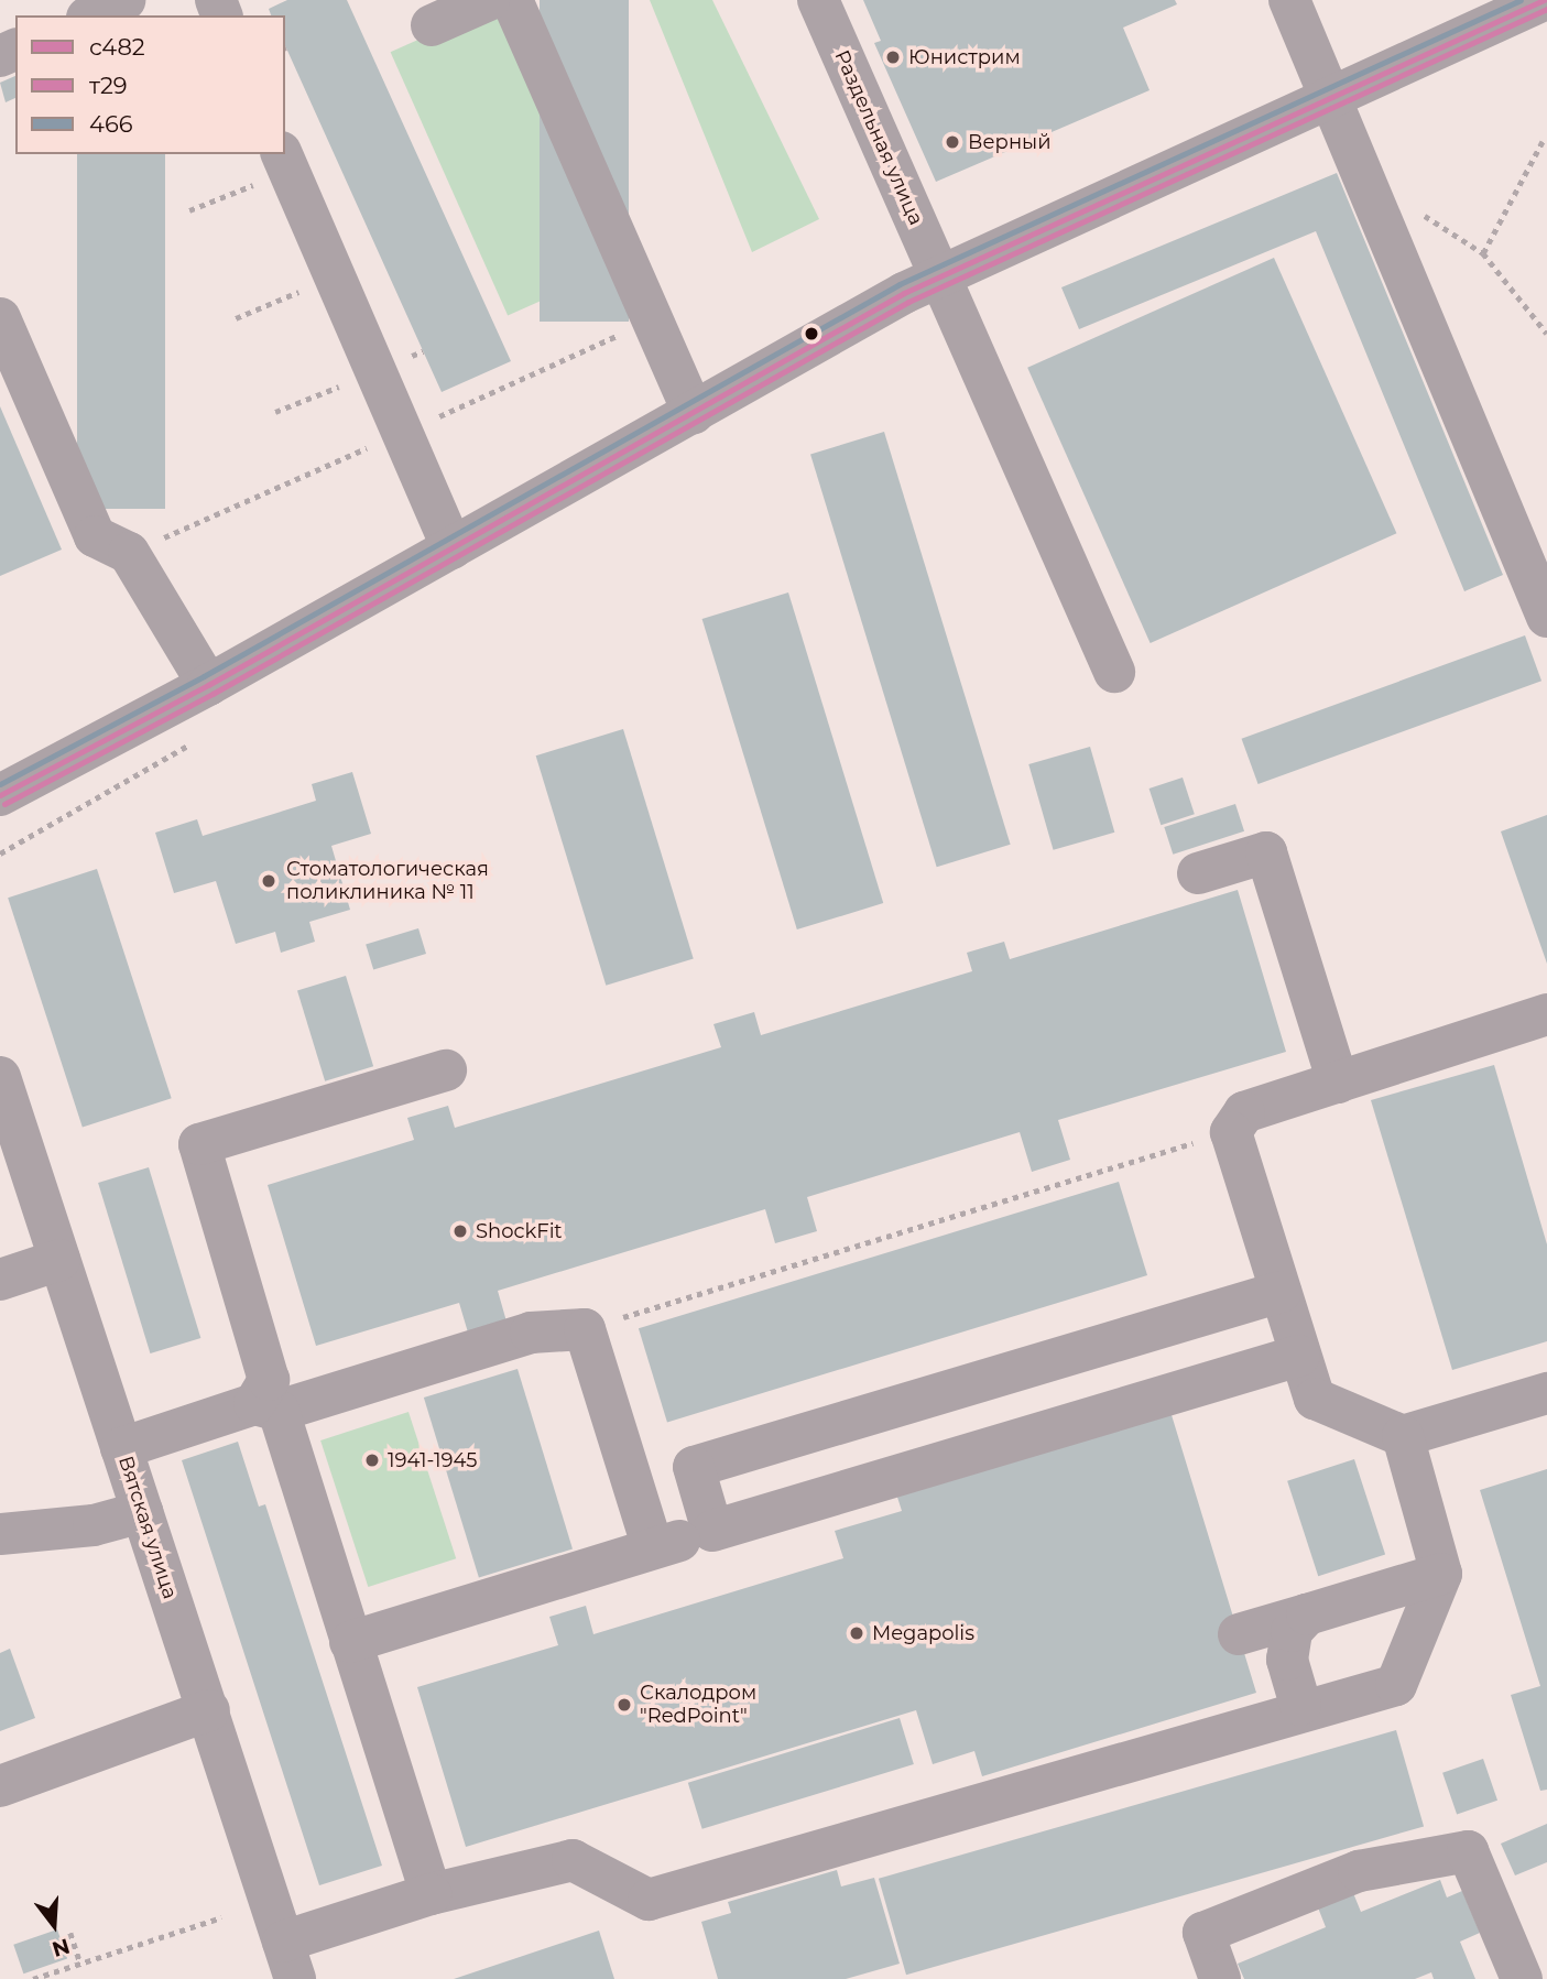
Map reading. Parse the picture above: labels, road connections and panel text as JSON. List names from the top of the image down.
{
  "streets": {
    "street": ["Раздельная улица", "Вятская улица"]
  },
  "places": [
    "Юнистрим",
    "Верный",
    "Стоматологическая поликлиника № 11",
    "ShockFit",
    "1941-1945",
    "Megapolis",
    "Скалодром \"RedPoint\""
  ],
  "lines": ["transit line с482", "transit line 466", "transit line т29"],
  "legend": ["с482", "т29", "466"],
  "north": "bottom"
}
